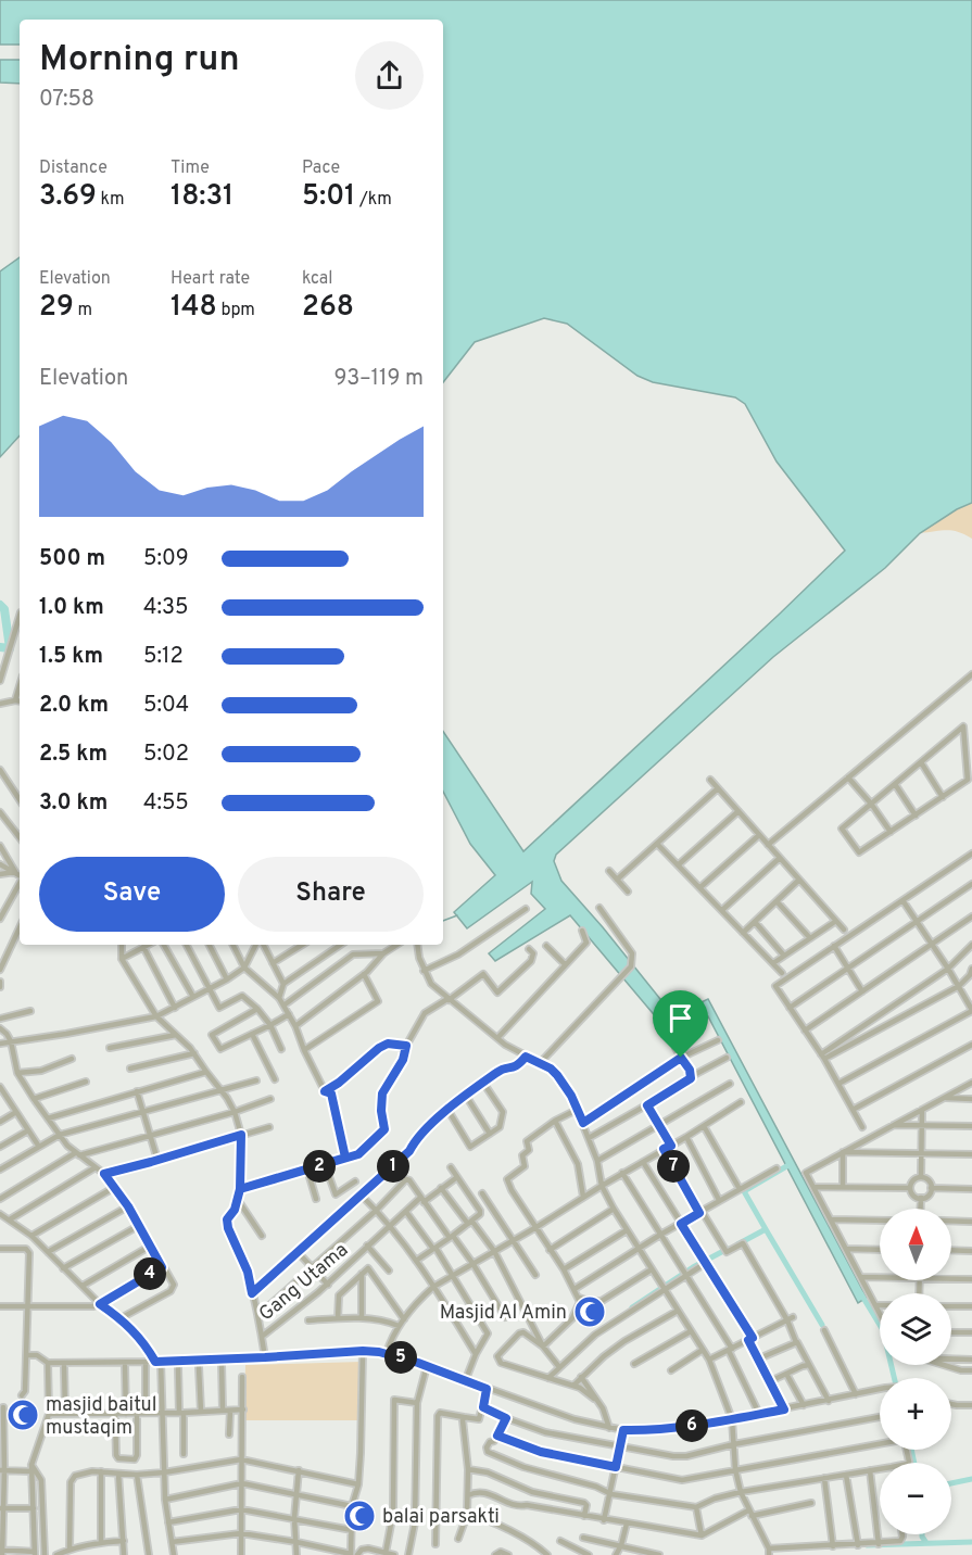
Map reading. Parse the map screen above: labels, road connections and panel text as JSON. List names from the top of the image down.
{
  "streets": {
    "street": ["Gang Utama"]
  },
  "places": {
    "mosque": ["Masjid Al Amin", "masjid baitul mustaqim", "balai parsakti"]
  },
  "north": "top",
  "page": {
    "heading": ["Morning run", "07:58"],
    "stats": [
      ["Distance", "3.69 km"],
      ["Time", "18:31"],
      ["Pace", "5:01 /km"],
      ["Elevation", "29 m"],
      ["Heart rate", "148 bpm"],
      ["kcal", "268"]
    ],
    "chart": ["Elevation", "93–119 m"],
    "list": [
      {
        "name": "500 m",
        "note": "5:09"
      },
      {
        "name": "1.0 km",
        "note": "4:35"
      },
      {
        "name": "1.5 km",
        "note": "5:12"
      },
      {
        "name": "2.0 km",
        "note": "5:04"
      },
      {
        "name": "2.5 km",
        "note": "5:02"
      },
      {
        "name": "3.0 km",
        "note": "4:55"
      }
    ],
    "buttons": ["Save", "Share"],
    "pins": [
      "1",
      "2",
      "7",
      "4",
      "5",
      "6"
    ],
    "map_buttons": ["+", "−"]
  }
}
